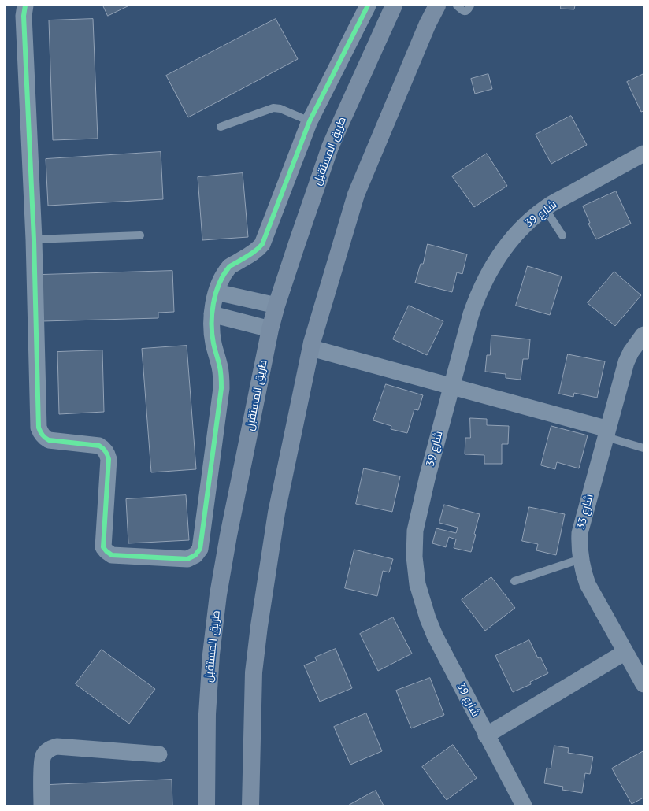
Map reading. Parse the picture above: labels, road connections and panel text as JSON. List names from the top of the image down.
{
  "streets": {
    "street": ["طريق المستقبل", "شارع 39", "شارع 33"]
  }
}
